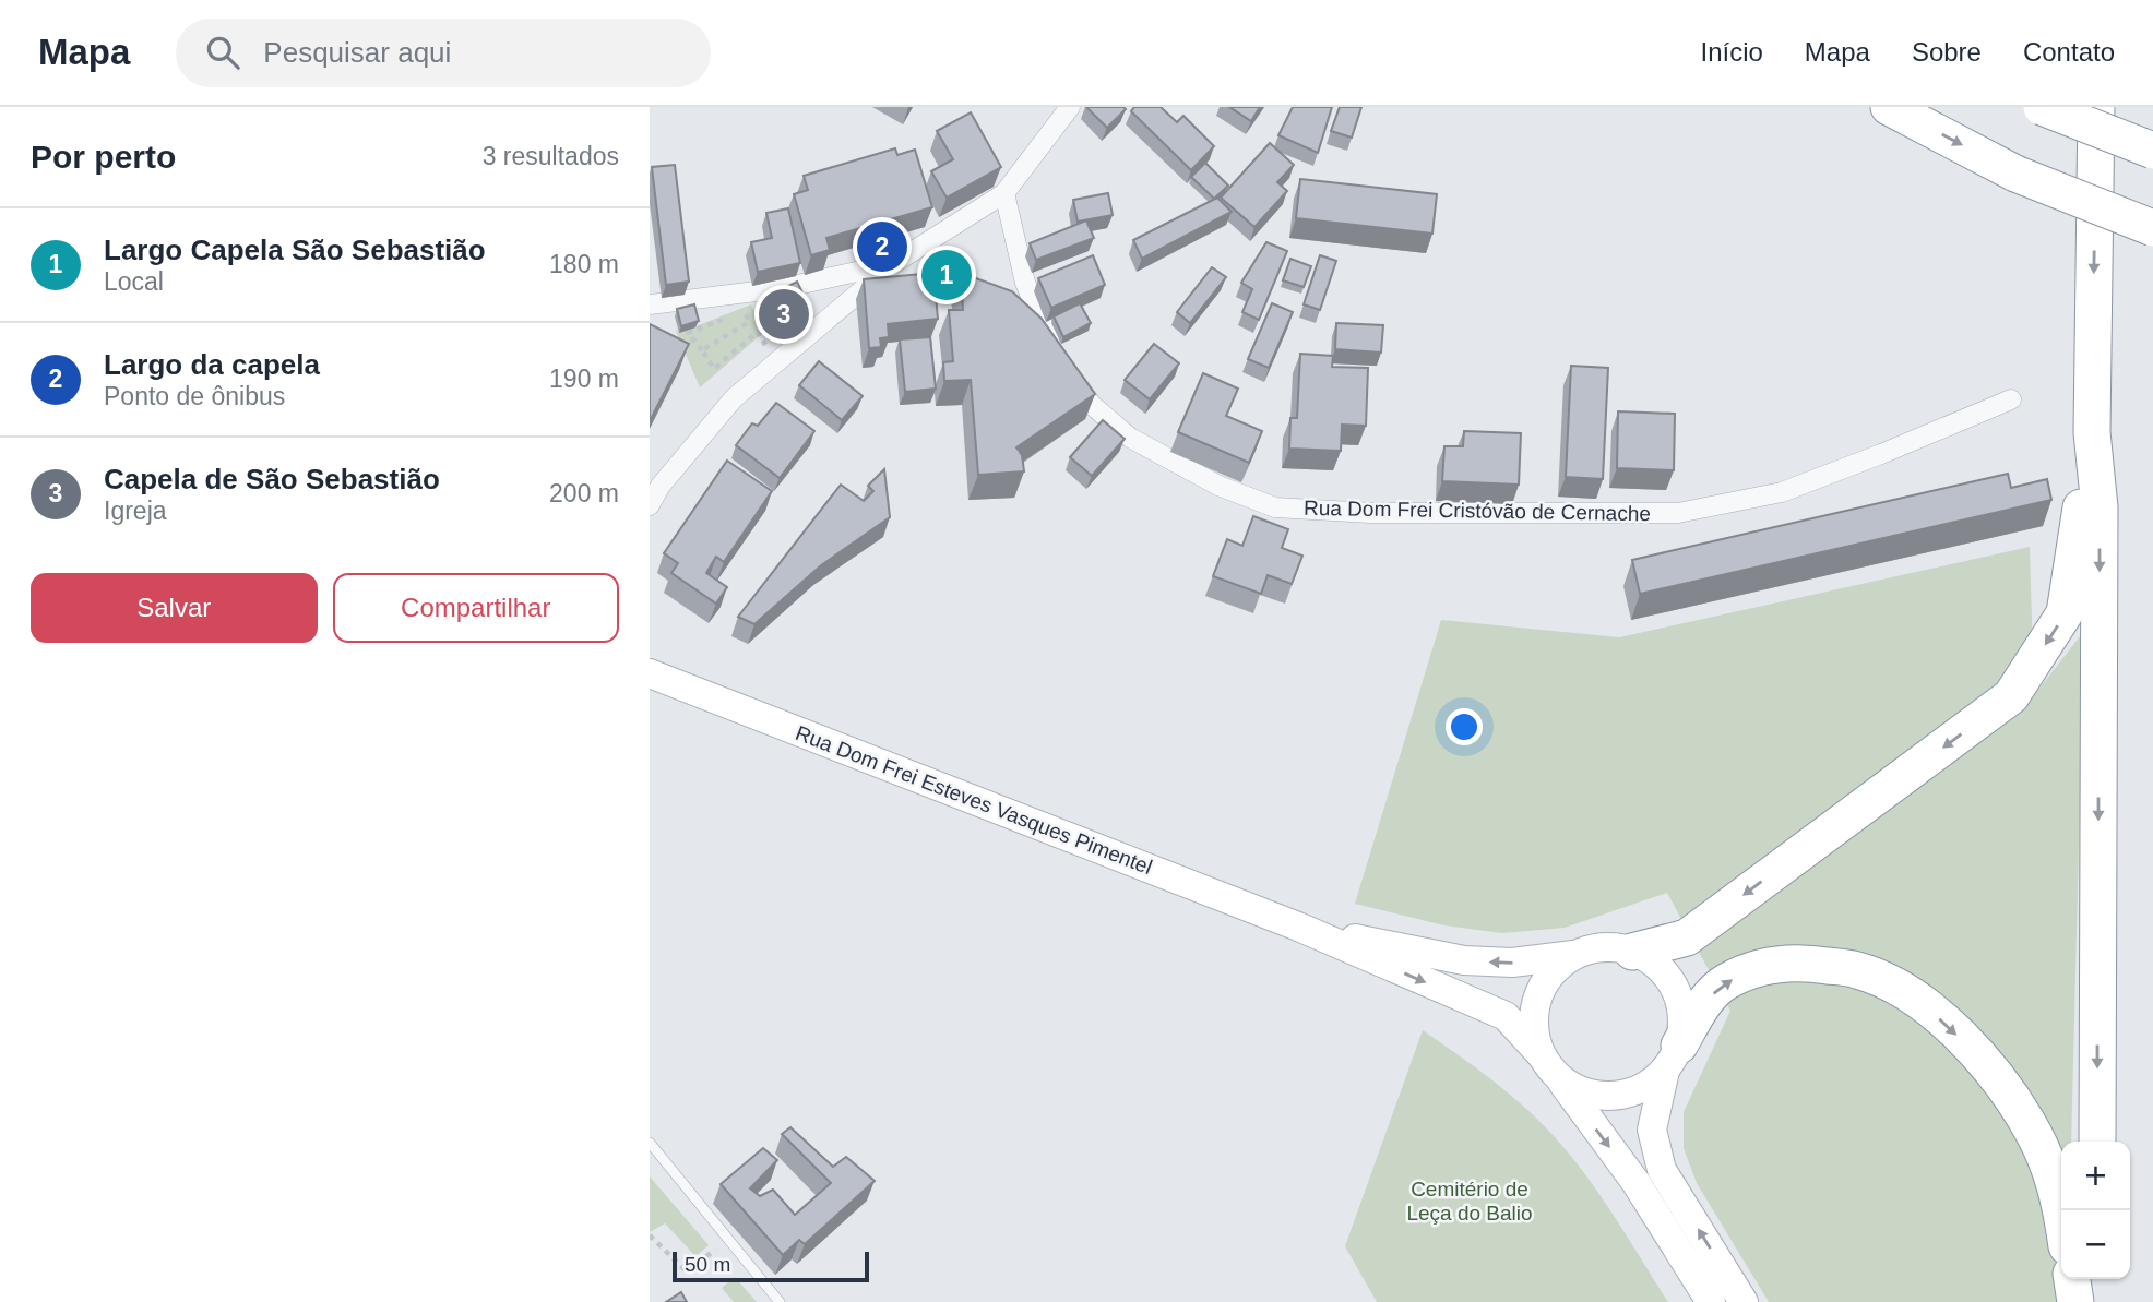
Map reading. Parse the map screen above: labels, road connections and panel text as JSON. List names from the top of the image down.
{
  "streets": {
    "main road": ["Rua Dom Frei Esteves Vasques Pimentel"],
    "street": ["Rua Dom Frei Cristóvão de Cernache"]
  },
  "parks": ["Cemitério de Leça do Balio"],
  "scale_bar": "50 m",
  "page": {
    "header": "Mapa",
    "search": "Pesquisar aqui",
    "nav": [
      "Início",
      "Mapa",
      "Sobre",
      "Contato"
    ],
    "heading": ["Por perto", "3 resultados"],
    "list": [
      {
        "mark": "1",
        "name": "Largo Capela São Sebastião",
        "note": "Local",
        "value": "180 m"
      },
      {
        "mark": "2",
        "name": "Largo da capela",
        "note": "Ponto de ônibus",
        "value": "190 m"
      },
      {
        "mark": "3",
        "name": "Capela de São Sebastião",
        "note": "Igreja",
        "value": "200 m"
      }
    ],
    "pins": ["2", "1", "3"],
    "buttons": ["Salvar", "Compartilhar"],
    "map_buttons": ["+", "−"],
    "scale": "50 m"
  }
}
